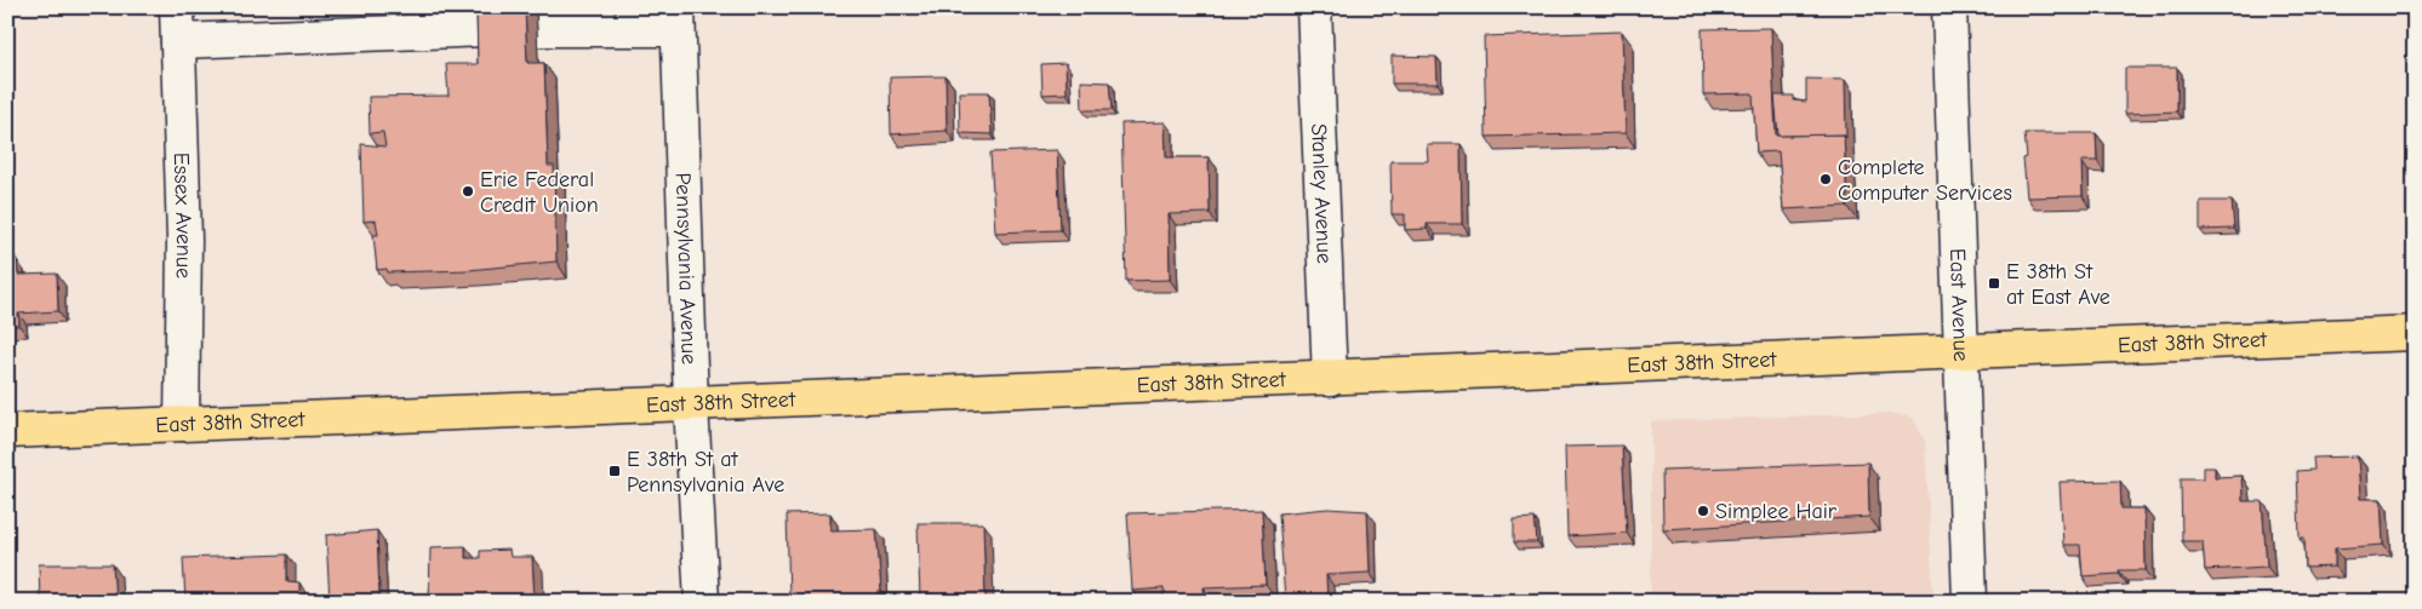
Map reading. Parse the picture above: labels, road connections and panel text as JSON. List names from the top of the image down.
{
  "streets": {
    "main road": ["East 38th Street"],
    "street": [
      "Stanley Avenue",
      "Essex Avenue",
      "Pennsylvania Avenue",
      "East Avenue"
    ]
  },
  "crossings": [
    ["Stanley Avenue", "East 38th Street"],
    ["Essex Avenue", "East 38th Street"],
    ["Pennsylvania Avenue", "East 38th Street"],
    ["East Avenue", "East 38th Street"]
  ],
  "places": {
    "other": ["Complete Computer Services", "Erie Federal Credit Union", "Simplee Hair"],
    "transit": ["E 38th St at East Ave", "E 38th St at Pennsylvania Ave"]
  }
}
